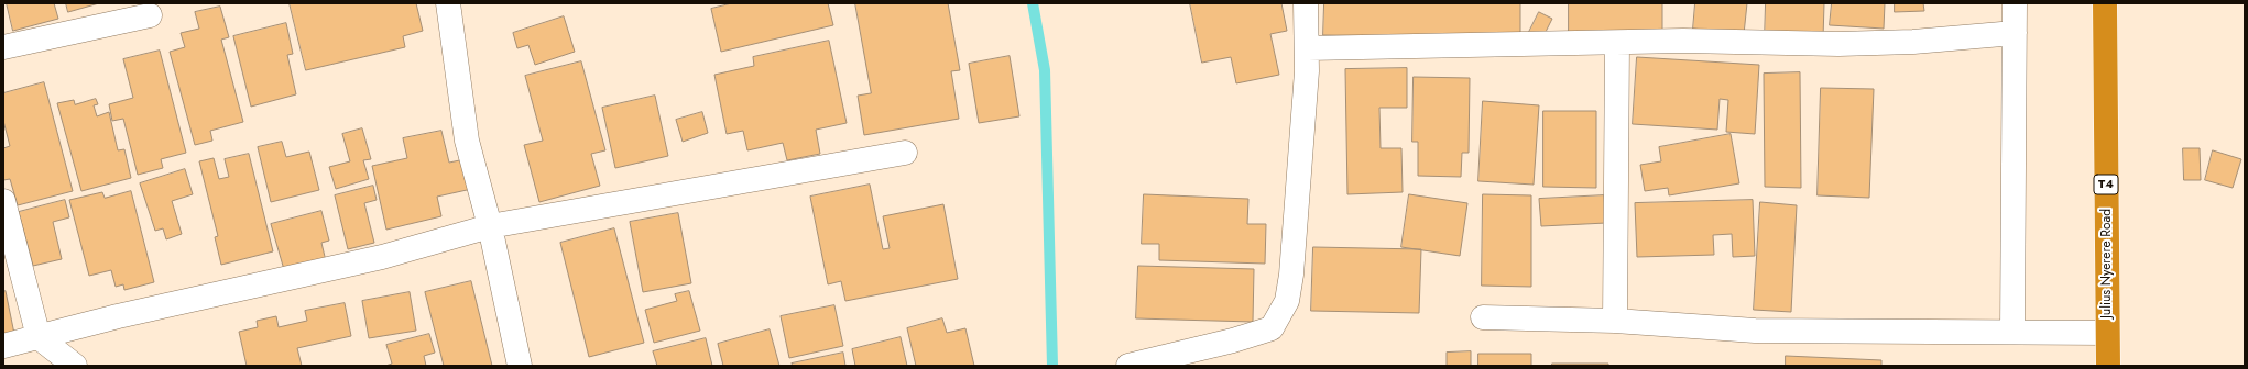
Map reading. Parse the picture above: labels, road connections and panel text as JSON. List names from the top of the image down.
{
  "streets": {
    "highway": ["T4", "Julius Nyerere Road"]
  }
}
